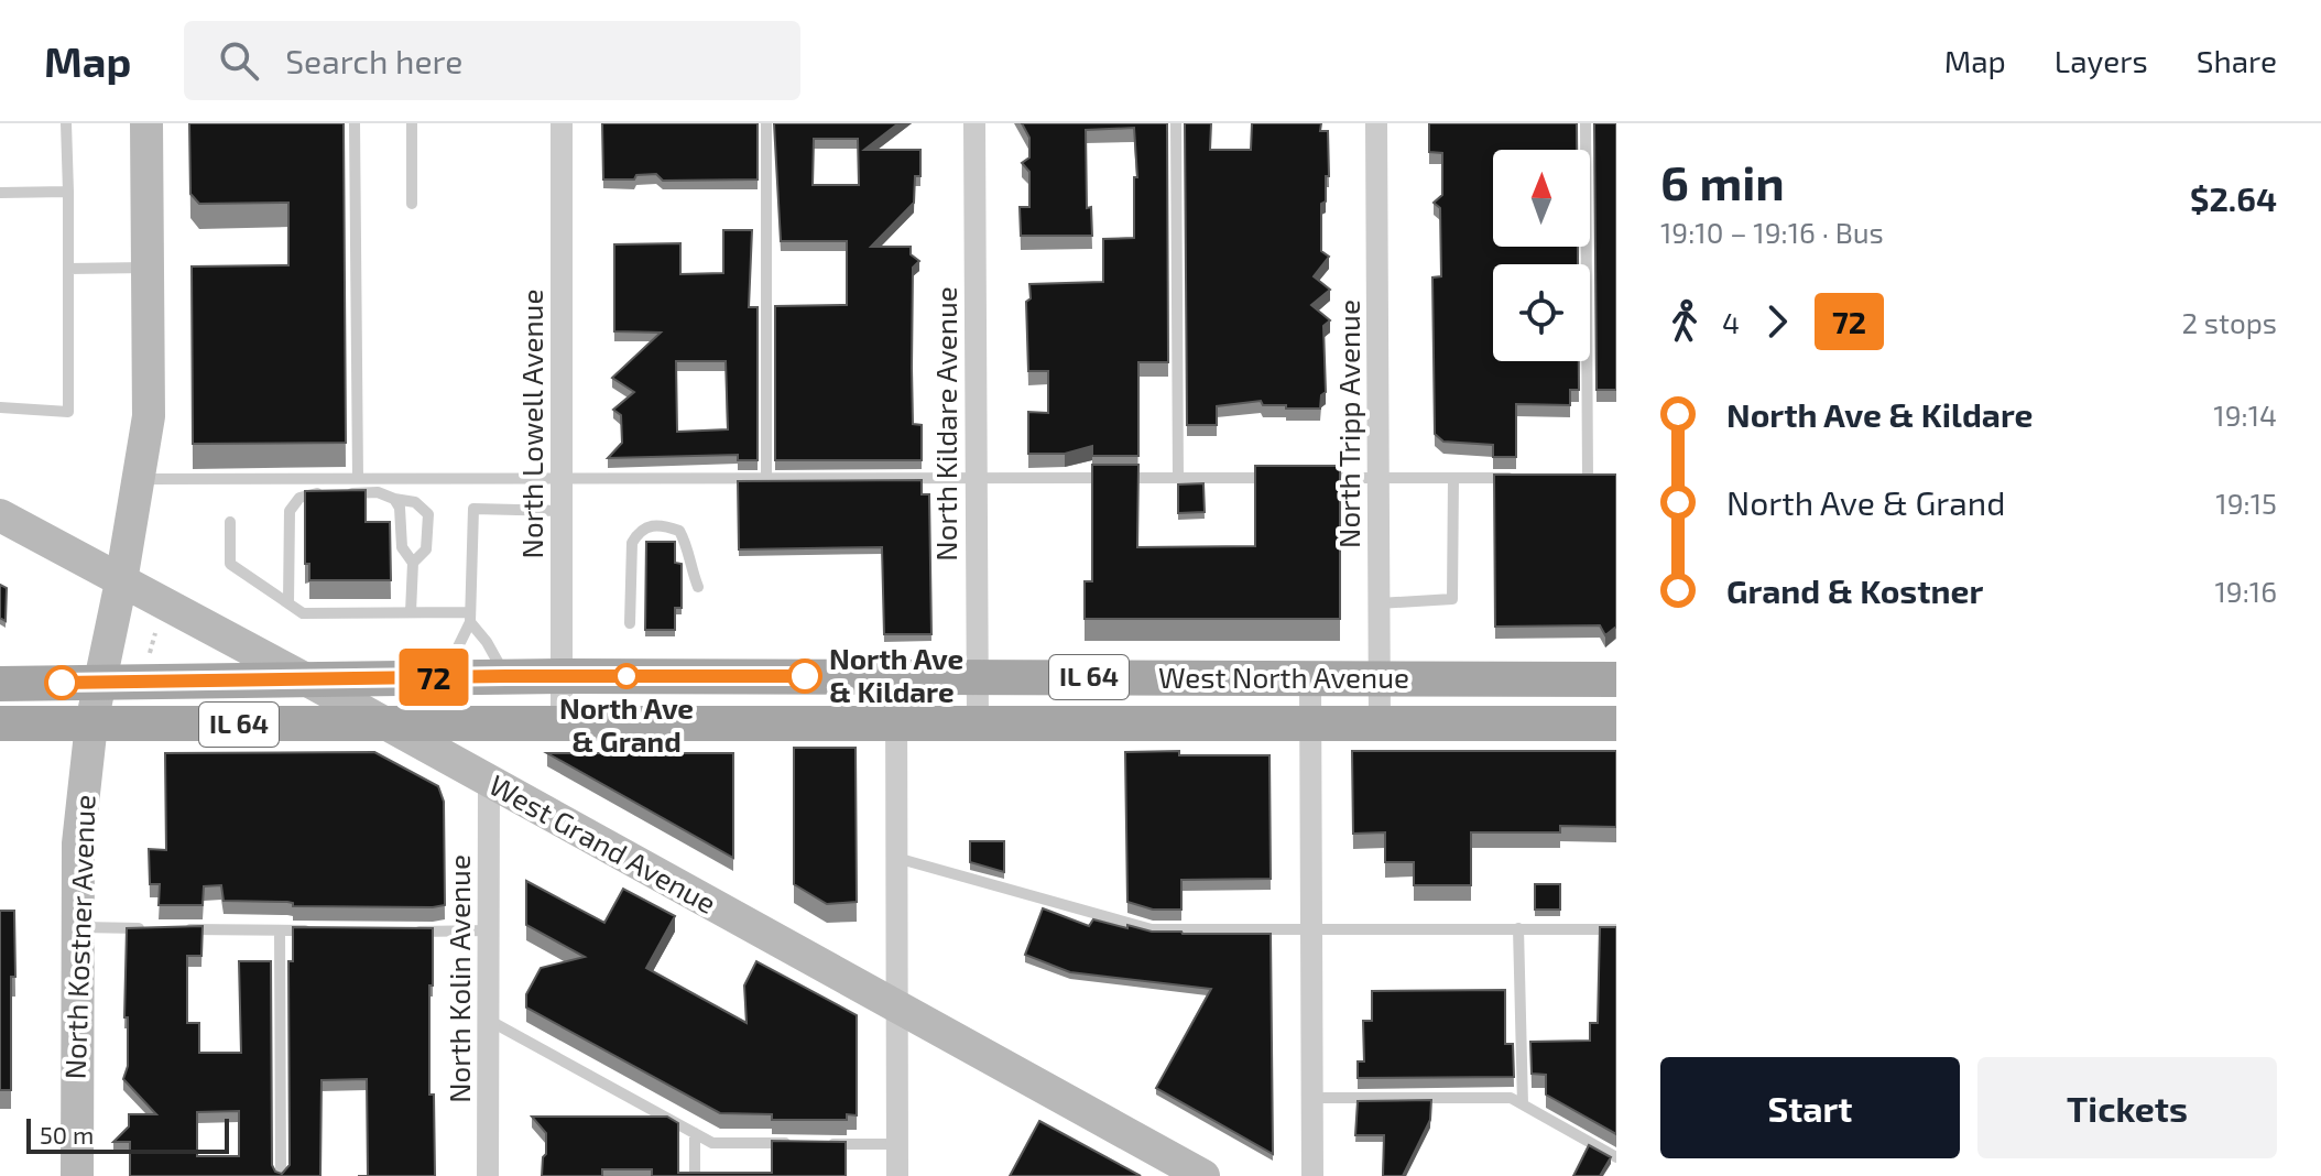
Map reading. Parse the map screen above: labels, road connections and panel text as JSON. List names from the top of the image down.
{
  "streets": {
    "main road": [
      "IL 64",
      "West North Avenue",
      "West Grand Avenue",
      "North Kostner Avenue"
    ],
    "street": [
      "North Lowell Avenue",
      "North Kildare Avenue",
      "North Tripp Avenue",
      "North Kolin Avenue"
    ]
  },
  "crossings": [
    ["North Lowell Avenue", "West North Avenue"],
    ["North Kildare Avenue", "West North Avenue"],
    ["North Tripp Avenue", "West North Avenue"],
    ["West North Avenue", "West Grand Avenue"],
    ["West North Avenue", "North Kostner Avenue"],
    ["West Grand Avenue", "North Kostner Avenue"],
    ["West Grand Avenue", "North Kolin Avenue"]
  ],
  "places": ["North Ave & Grand", "North Ave & Kildare"],
  "lines": ["bus line 72"],
  "scale_bar": "50 m",
  "north": "top",
  "page": {
    "header": "Map",
    "search": "Search here",
    "nav": ["Map", "Layers", "Share"],
    "on_map": "72",
    "heading": ["6 min", "19:10 – 19:16 · Bus", "$2.64"],
    "legs": ["4", "72", "2 stops"],
    "list": [
      {
        "name": "North Ave & Kildare",
        "value": "19:14"
      },
      {
        "name": "North Ave & Grand",
        "value": "19:15"
      },
      {
        "name": "Grand & Kostner",
        "value": "19:16"
      }
    ],
    "buttons": ["Start", "Tickets"],
    "scale": "50 m"
  }
}
